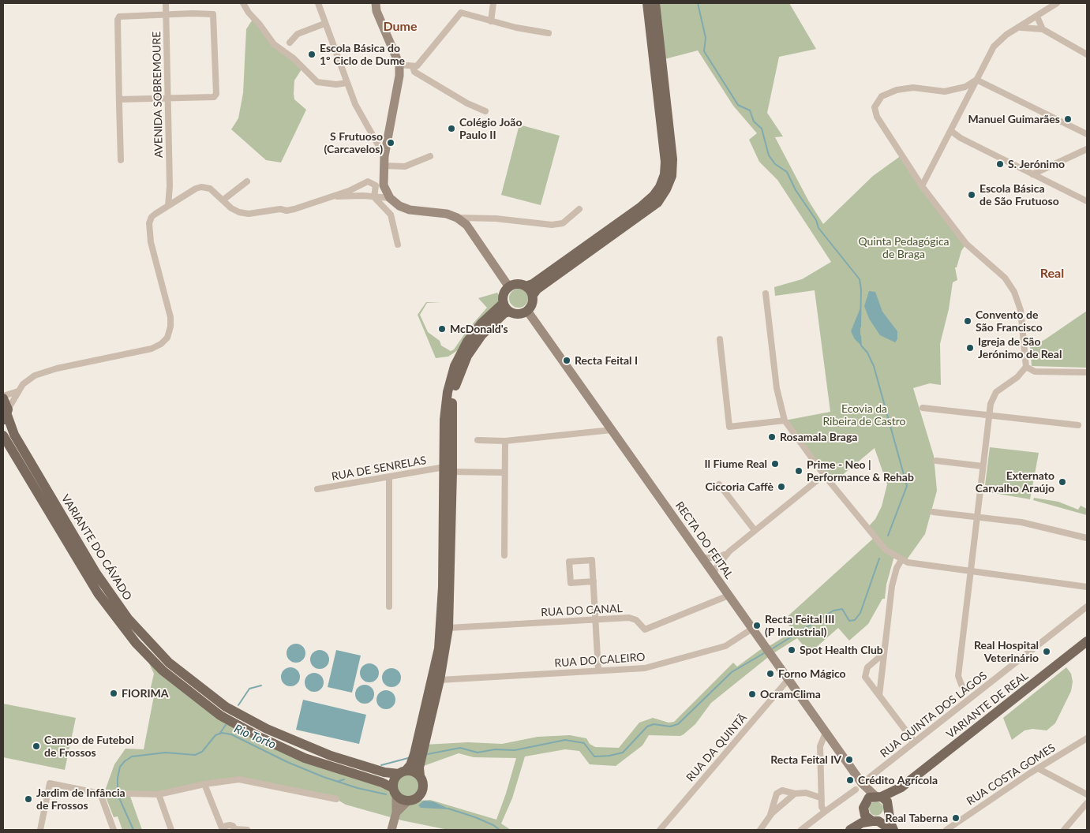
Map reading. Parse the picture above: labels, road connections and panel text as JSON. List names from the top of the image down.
{
  "streets": {
    "main road": ["RECTA DO FEITAL", "VARIANTE DO CÁVADO", "VARIANTE DE REAL"],
    "street": [
      "AVENIDA SOBREMOURE",
      "RUA DE SENRELAS",
      "RUA DO CANAL",
      "RUA DO CALEIRO",
      "RUA QUINTA DOS LAGOS",
      "RUA DA QUINTÃ",
      "RUA COSTA GOMES"
    ]
  },
  "crossings": [
    ["RECTA DO FEITAL", "RUA DO CANAL"],
    ["RECTA DO FEITAL", "RUA DO CALEIRO"],
    ["RECTA DO FEITAL", "VARIANTE DE REAL"],
    ["RECTA DO FEITAL", "RUA DA QUINTÃ"]
  ],
  "districts": ["Dume", "Real"],
  "water": ["Rio Torto"],
  "parks": ["Quinta Pedagógica de Braga", "Ecovia da Ribeira de Castro"],
  "places": [
    "Escola Básica do 1º Ciclo de Dume",
    "Manuel Guimarães",
    "Colégio João Paulo II",
    "S Frutuoso (Carcavelos)",
    "S. Jerónimo",
    "Escola Básica de São Frutuoso",
    "Convento de São Francisco",
    "McDonald's",
    "Igreja de São Jerónimo de Real",
    "Recta Feital I",
    "Rosamala Braga",
    "Il Fiume Real",
    "Prime - Neo | Performance & Rehab",
    "Externato Carvalho Araújo",
    "Ciccoria Caffè",
    "Recta Feital III (P Industrial)",
    "Spot Health Club",
    "Real Hospital Veterinário",
    "Forno Mágico",
    "FIORIMA",
    "OcramClima",
    "Campo de Futebol de Frossos",
    "Recta Feital IV",
    "Crédito Agrícola",
    "Jardim de Infância de Frossos",
    "Real Taberna"
  ]
}
